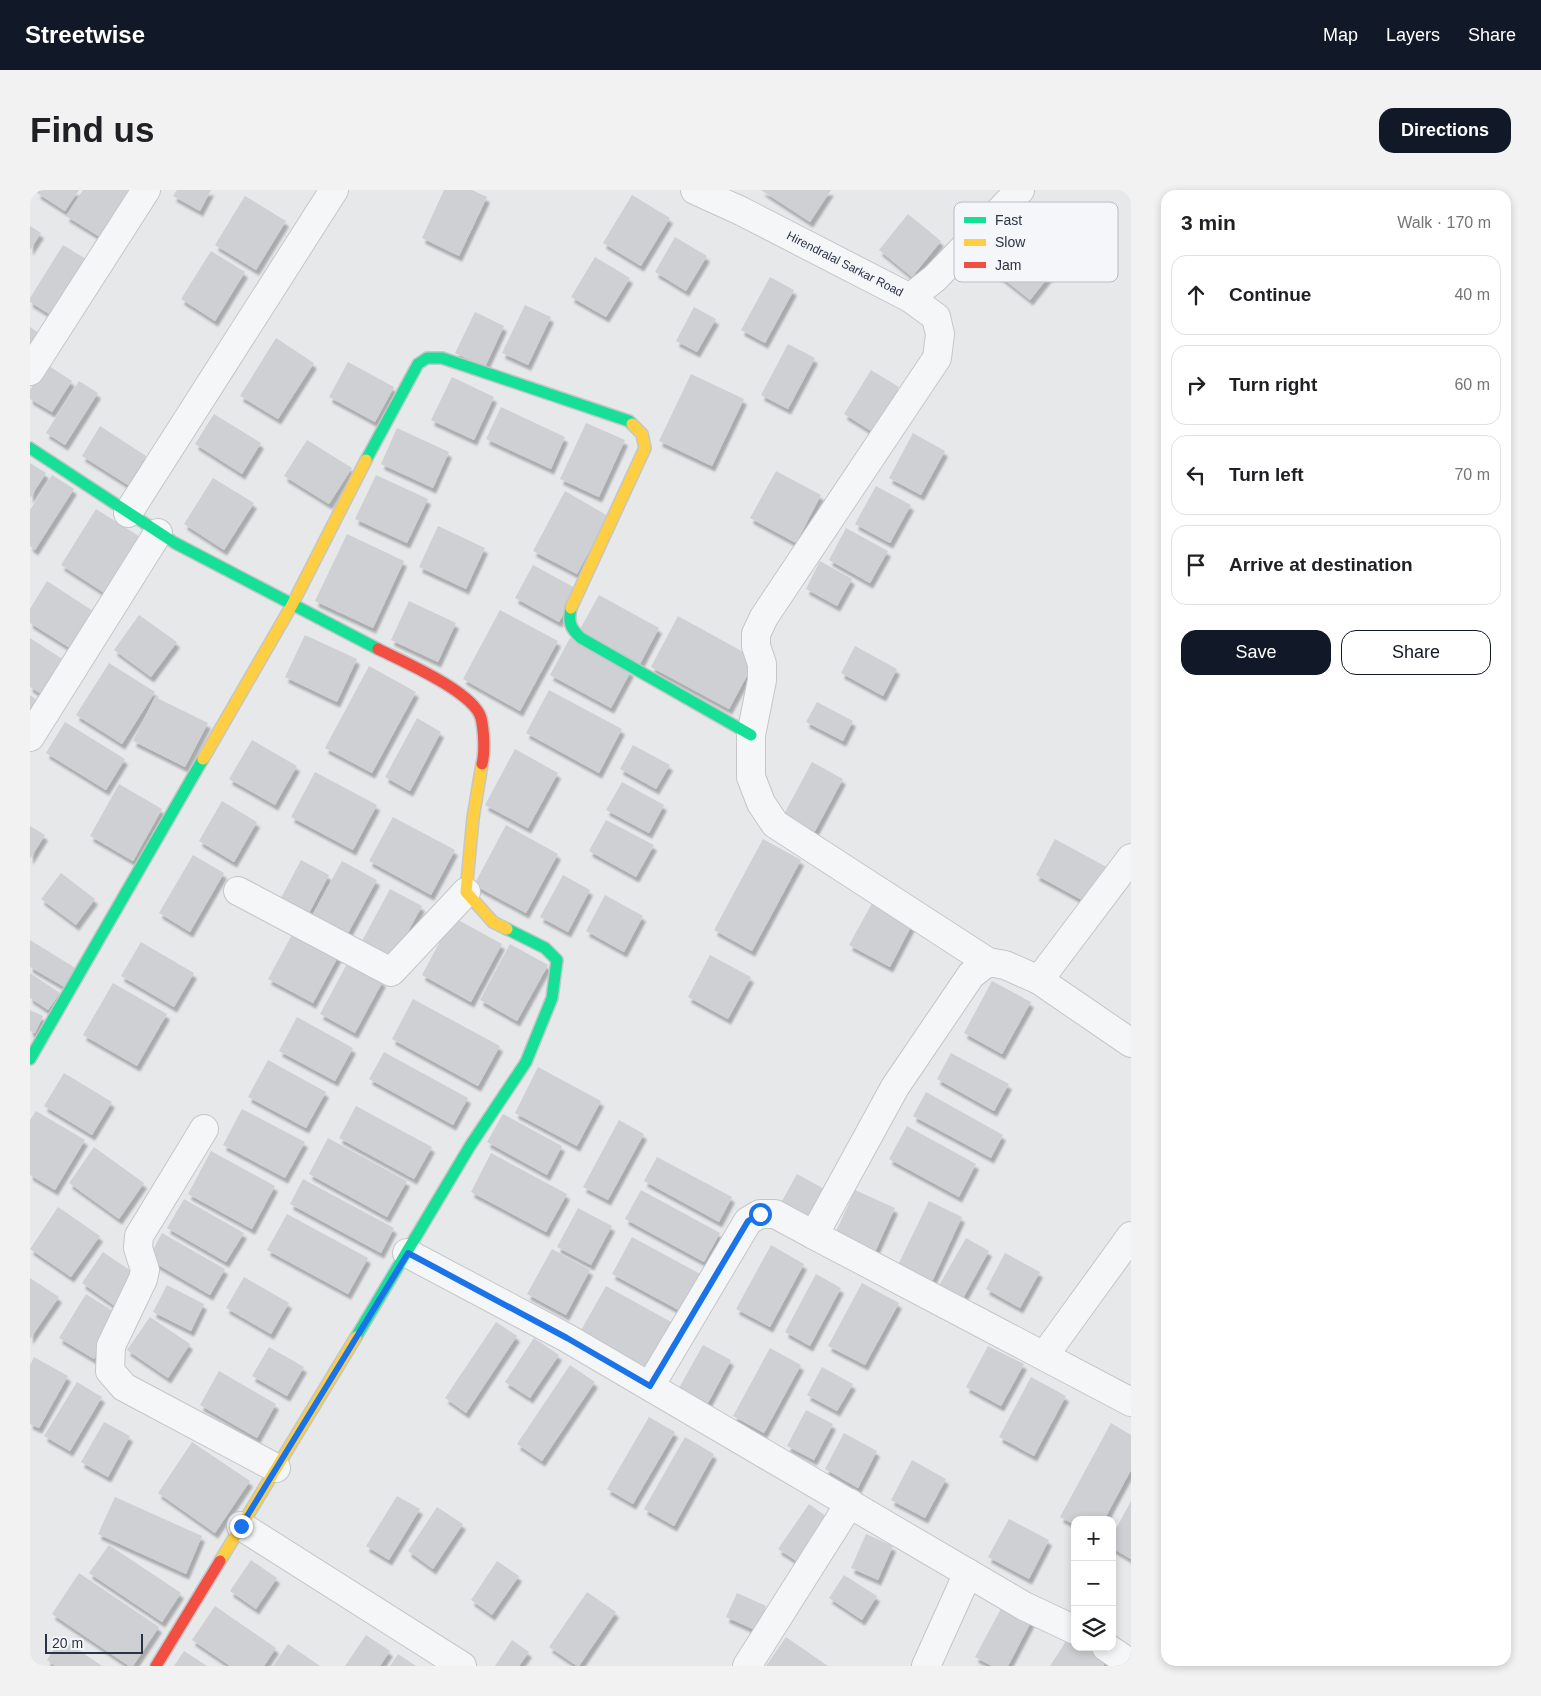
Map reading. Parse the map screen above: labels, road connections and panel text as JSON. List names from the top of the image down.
{
  "streets": {
    "street": ["Hirendralal Sarkar Road"]
  },
  "legend": ["Fast", "Slow", "Jam"],
  "scale_bar": "20 m",
  "page": {
    "header": "Streetwise",
    "nav": ["Map", "Layers", "Share"],
    "buttons": [
      "Directions",
      ["Save", "Share"]
    ],
    "title": "Find us",
    "heading": ["3 min", "Walk · 170 m"],
    "list": [
      ["Continue", "40 m"],
      ["Turn right", "60 m"],
      ["Turn left", "70 m"],
      "Arrive at destination"
    ],
    "map_buttons": ["+", "−"],
    "scale": "20 m"
  }
}
